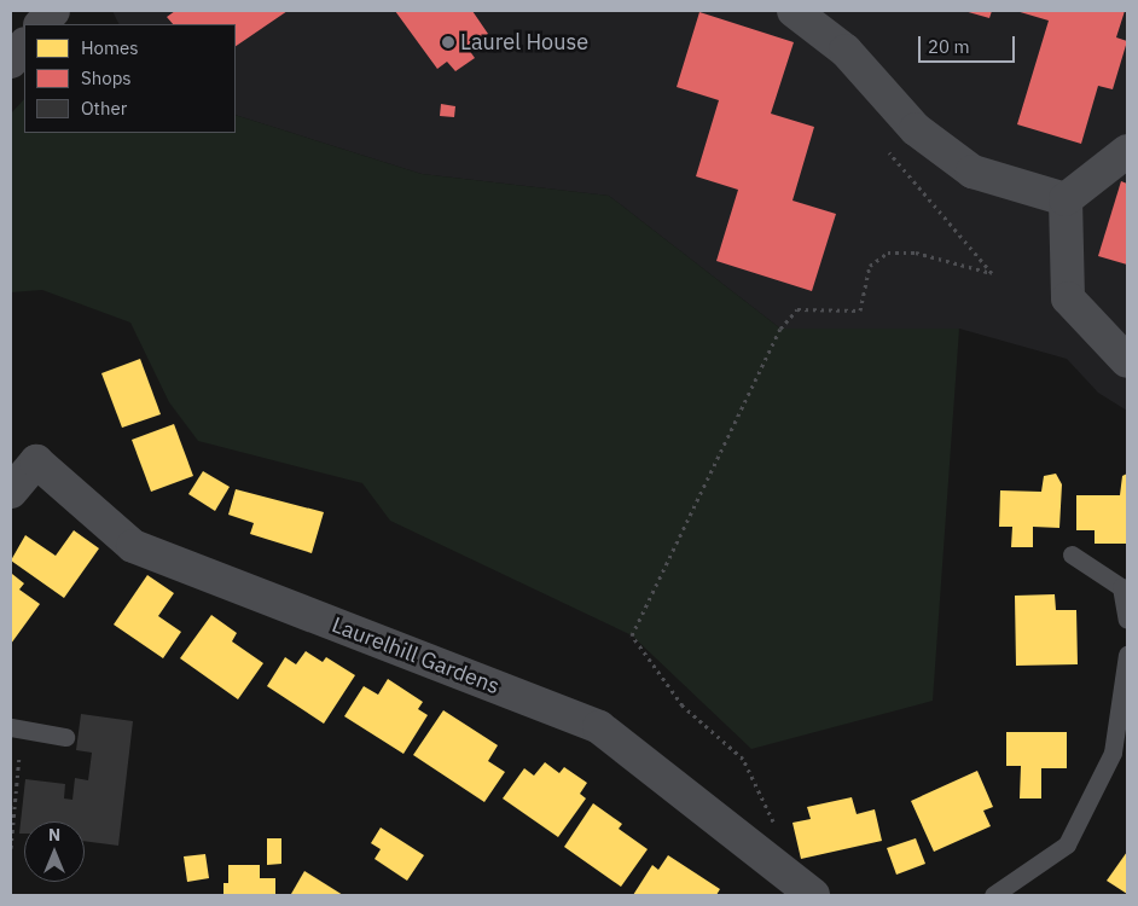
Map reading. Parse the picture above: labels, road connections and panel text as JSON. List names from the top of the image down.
{
  "streets": {
    "street": ["Laurelhill Gardens"]
  },
  "places": ["Laurel House"],
  "legend": ["Homes", "Shops", "Other"],
  "scale_bar": "20 m",
  "north": "top"
}
